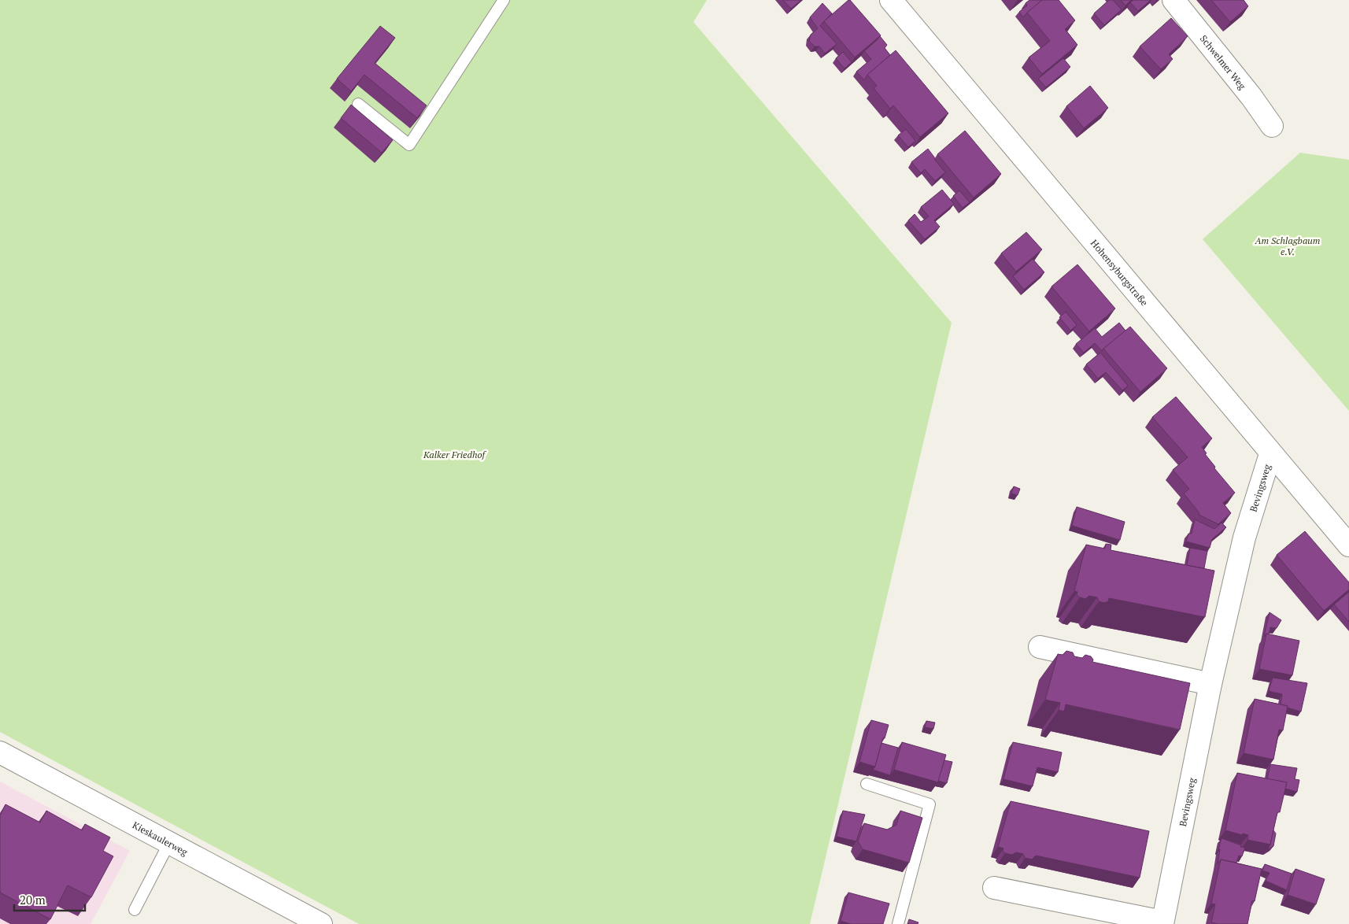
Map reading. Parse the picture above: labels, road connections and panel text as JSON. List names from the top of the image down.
{
  "streets": {
    "street": [
      "Schwelmer Weg",
      "Hohensyburgstraße",
      "Bevingsweg",
      "Kieskaulerweg"
    ]
  },
  "crossings": [
    ["Hohensyburgstraße", "Bevingsweg"]
  ],
  "parks": ["Am Schlagbaum e.V.", "Kalker Friedhof"],
  "scale_bar": "20 m"
}
